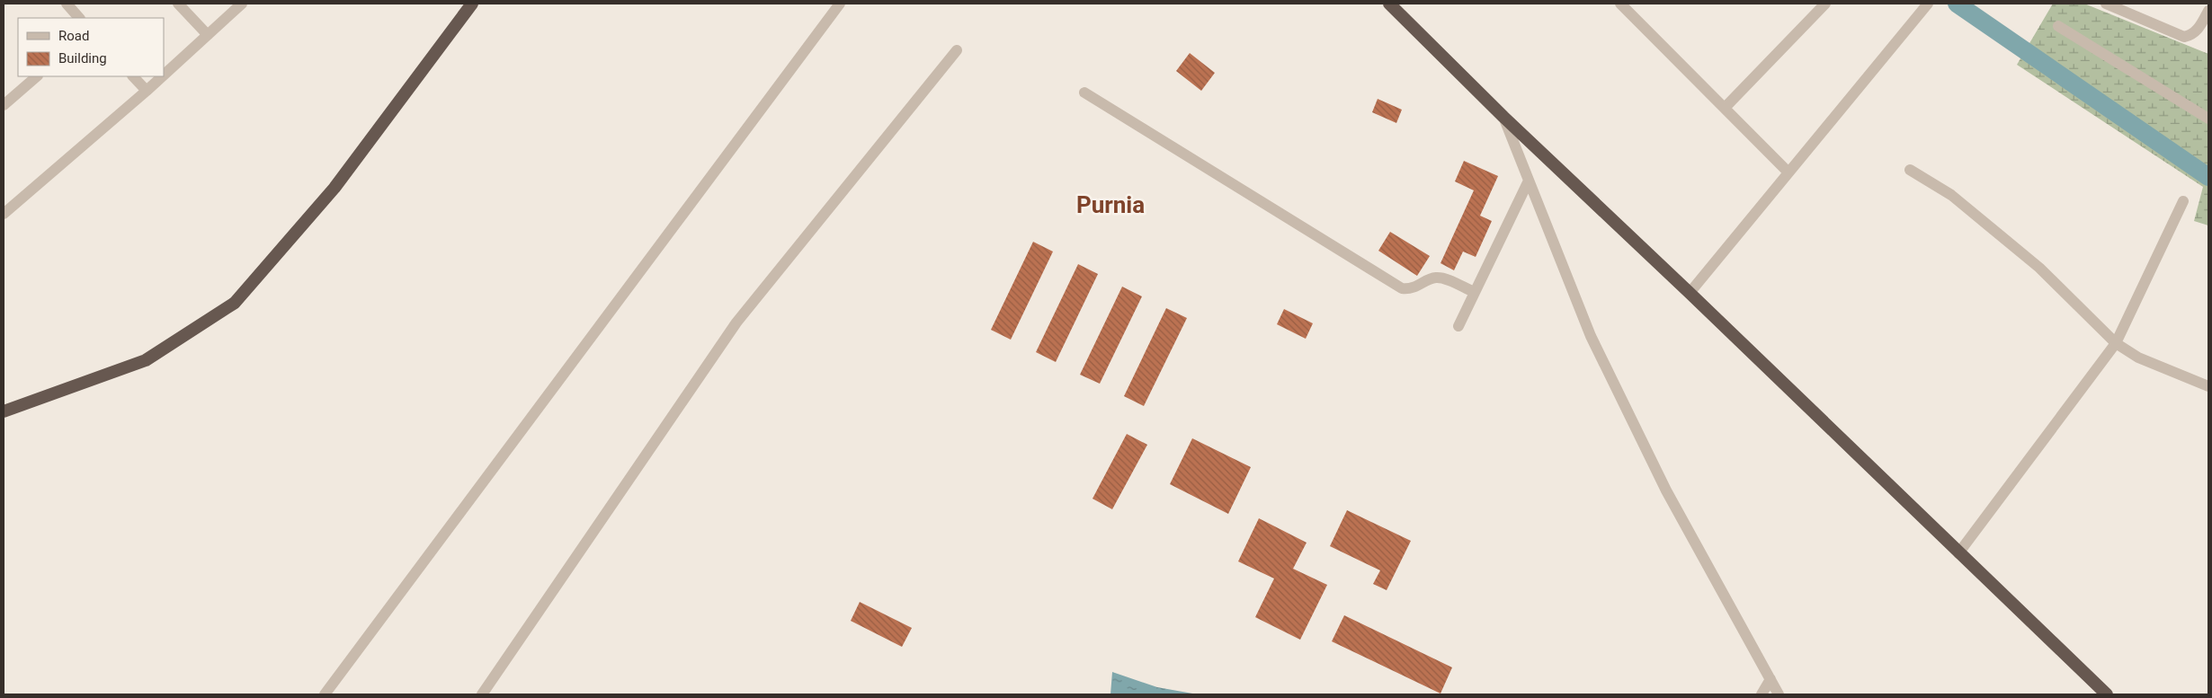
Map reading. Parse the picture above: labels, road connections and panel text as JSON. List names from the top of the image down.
{
  "districts": ["Purnia"],
  "legend": ["Road", "Building"]
}
